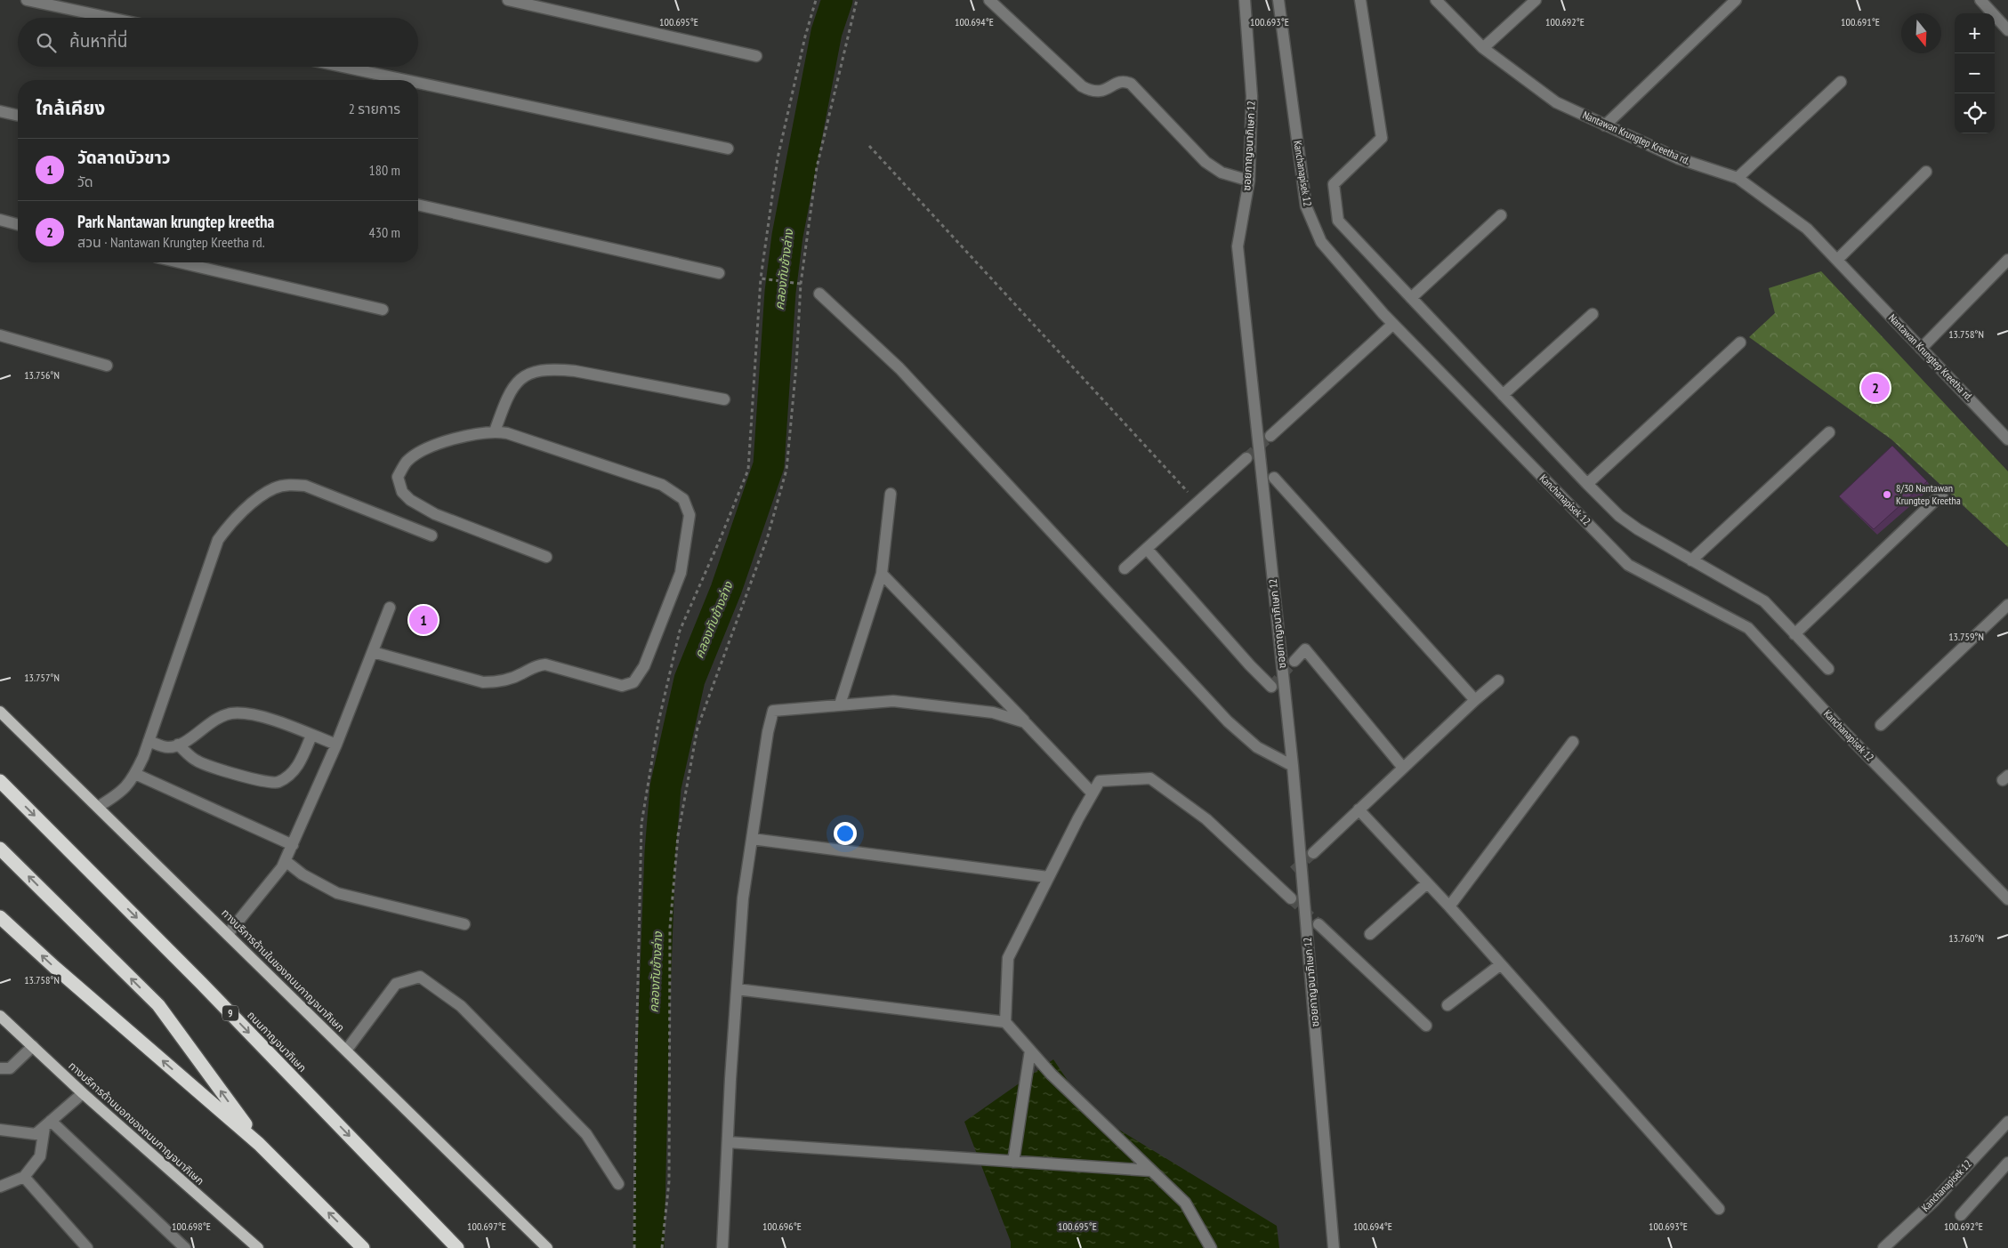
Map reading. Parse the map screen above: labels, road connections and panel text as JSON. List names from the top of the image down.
{
  "streets": {
    "highway": ["9", "ถนนกาญจนาภิเษก"],
    "main road": ["ทางบริการด้านในของถนนกาญจนาภิเษก", "ทางบริการด้านนอกของถนนกาญจนาภิเษก"],
    "street": ["Nantawan Krungtep Kreetha rd.", "ซอยกาญจนาภิเษก 12", "Kanchanapisek 12"]
  },
  "water": ["คลองทับช้างล่าง"],
  "places": ["8/30 Nantawan Krungtep Kreetha"],
  "north": "bottom",
  "page": {
    "map_buttons": ["+", "−"],
    "search": "ค้นหาที่นี่",
    "heading": ["ใกล้เคียง", "2 รายการ"],
    "list": [
      {
        "mark": "1",
        "name": "วัดลาดบัวขาว",
        "note": "วัด",
        "value": "180 m"
      },
      {
        "mark": "2",
        "name": "Park Nantawan krungtep kreetha",
        "note": "สวน · Nantawan Krungtep Kreetha rd.",
        "value": "430 m"
      }
    ],
    "pins": ["2", "1"]
  },
  "coordinates": [
    "100.695°E",
    "100.694°E",
    "100.693°E",
    "100.692°E",
    "100.691°E",
    "13.758°N",
    "13.756°N",
    "13.759°N",
    "13.757°N",
    "13.760°N",
    "100.698°E",
    "100.697°E",
    "100.696°E"
  ]
}
